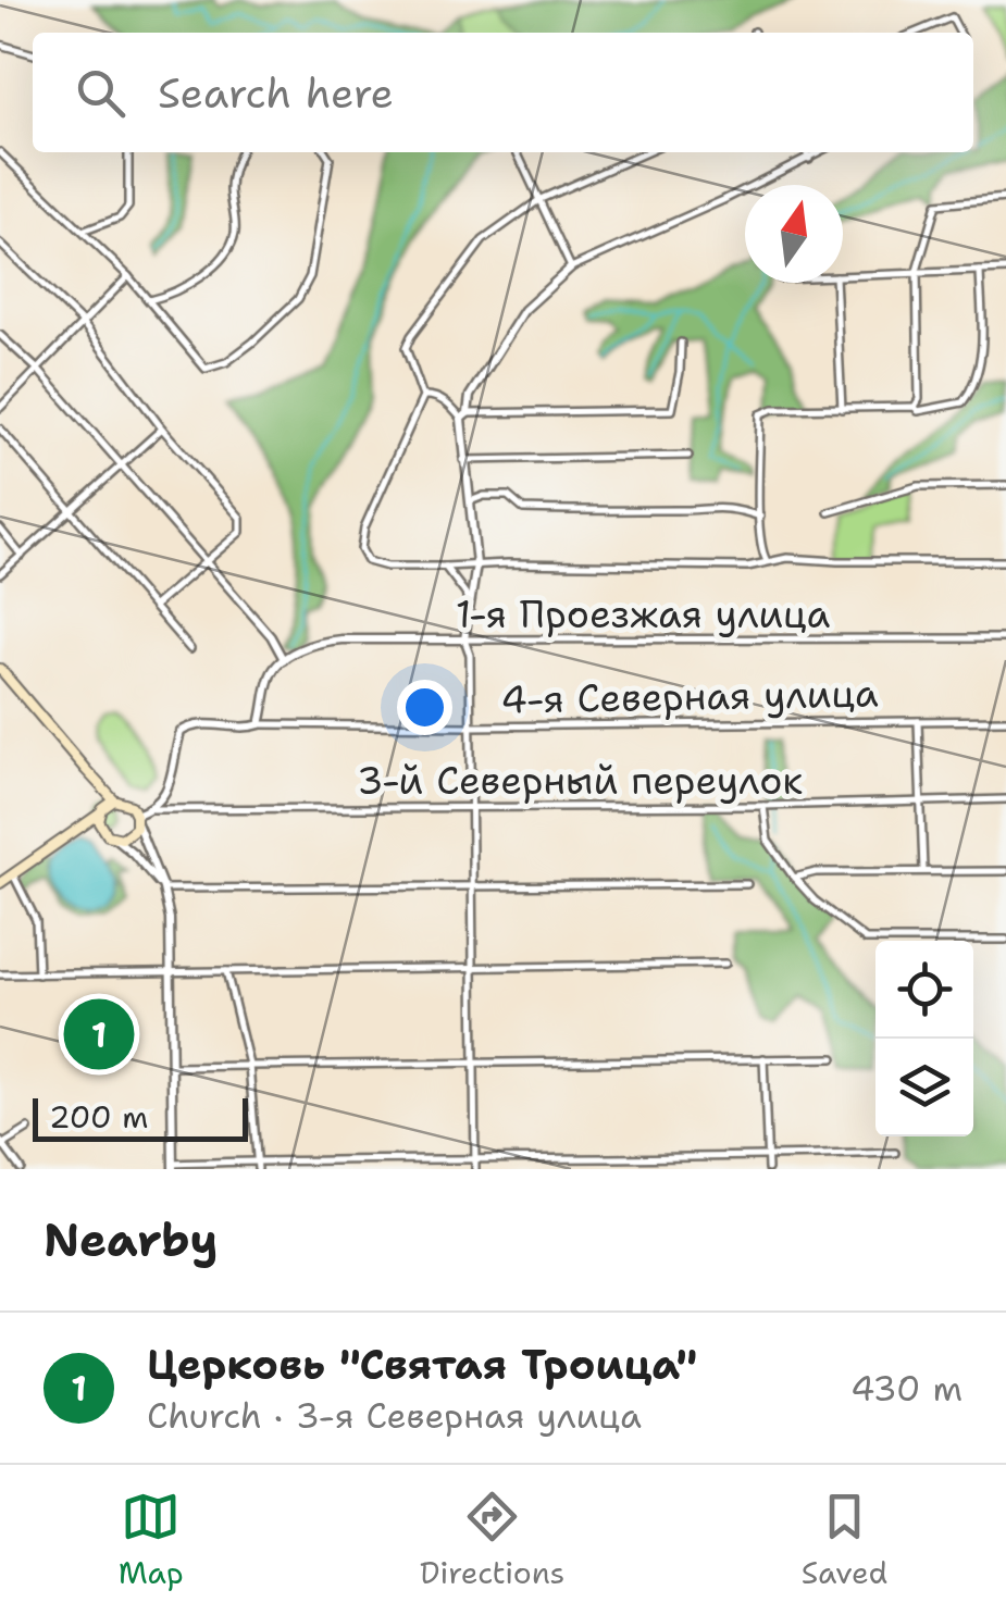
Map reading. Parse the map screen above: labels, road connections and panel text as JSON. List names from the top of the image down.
{
  "streets": {
    "street": ["1-я Проезжая улица", "4-я Северная улица", "3-й Северный переулок"]
  },
  "crossings": [
    ["4-я Северная улица", "3-й Северный переулок"]
  ],
  "scale_bar": "200 m",
  "north": "top",
  "page": {
    "search": "Search here",
    "pins": "1",
    "scale": "200 m",
    "heading": "Nearby",
    "list": [
      {
        "mark": "1",
        "name": "Церковь \"Святая Троица\"",
        "note": "Church · 3-я Северная улица",
        "value": "430 m"
      }
    ],
    "nav": ["Map", "Directions", "Saved"]
  }
}
